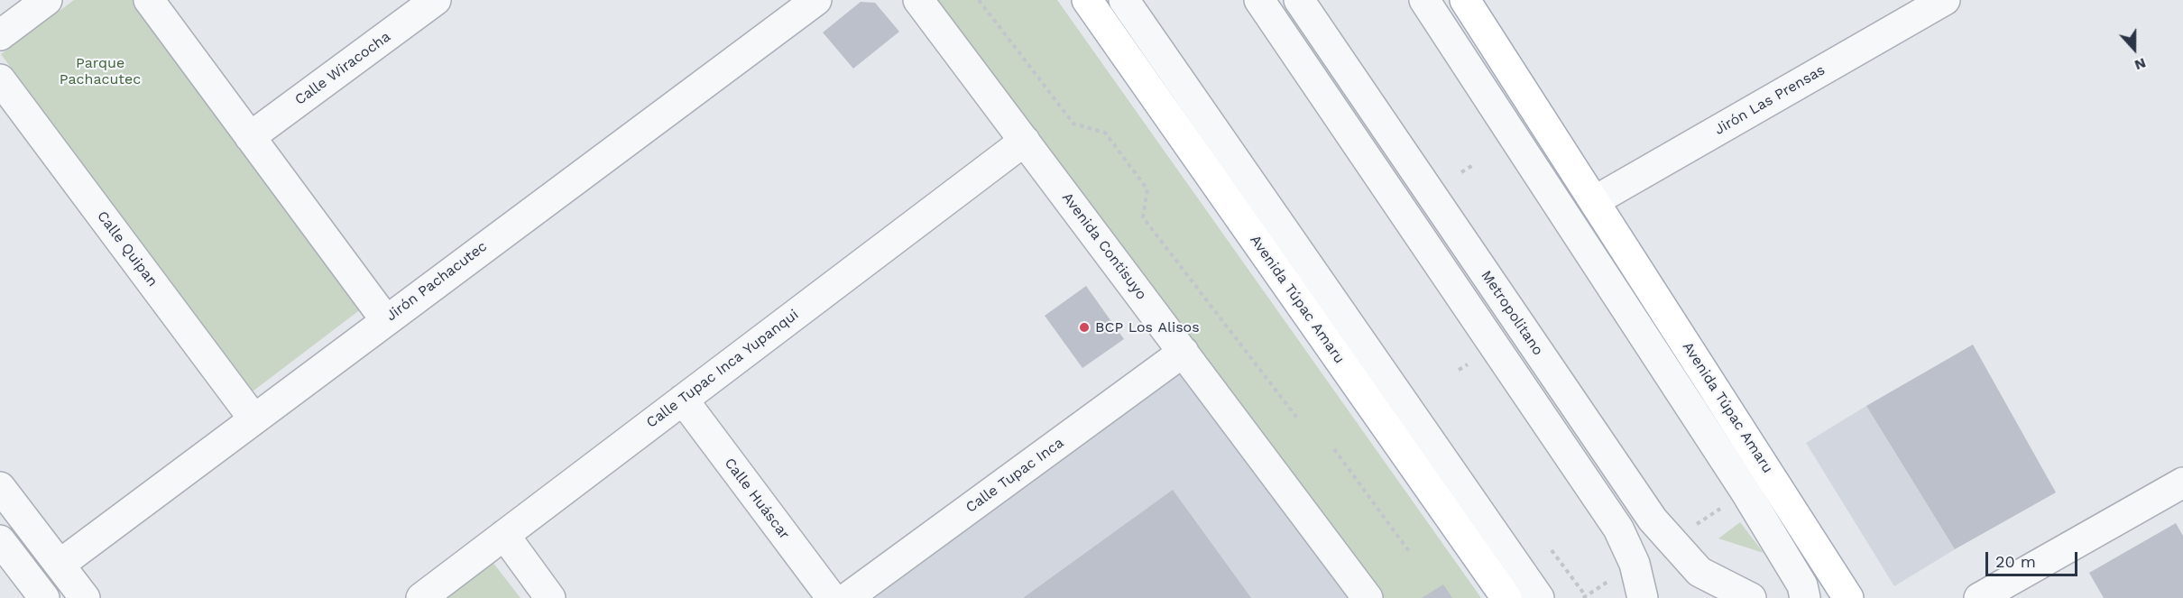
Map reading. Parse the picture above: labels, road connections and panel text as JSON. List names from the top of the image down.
{
  "streets": {
    "main road": ["Avenida Túpac Amaru"],
    "street": [
      "Calle Wiracocha",
      "Jirón Las Prensas",
      "Avenida Contisuyo",
      "Calle Quipan",
      "Jirón Pachacutec",
      "Metropolitano",
      "Calle Tupac Inca Yupanqui",
      "Calle Tupac Inca",
      "Calle Huáscar"
    ]
  },
  "crossings": [
    ["Jirón Las Prensas", "Avenida Túpac Amaru"],
    ["Avenida Contisuyo", "Calle Tupac Inca Yupanqui"],
    ["Avenida Contisuyo", "Calle Tupac Inca"],
    ["Calle Quipan", "Jirón Pachacutec"],
    ["Calle Tupac Inca Yupanqui", "Calle Huáscar"]
  ],
  "parks": ["Parque Pachacutec"],
  "places": ["BCP Los Alisos"],
  "scale_bar": "20 m",
  "north": "bottom"
}
